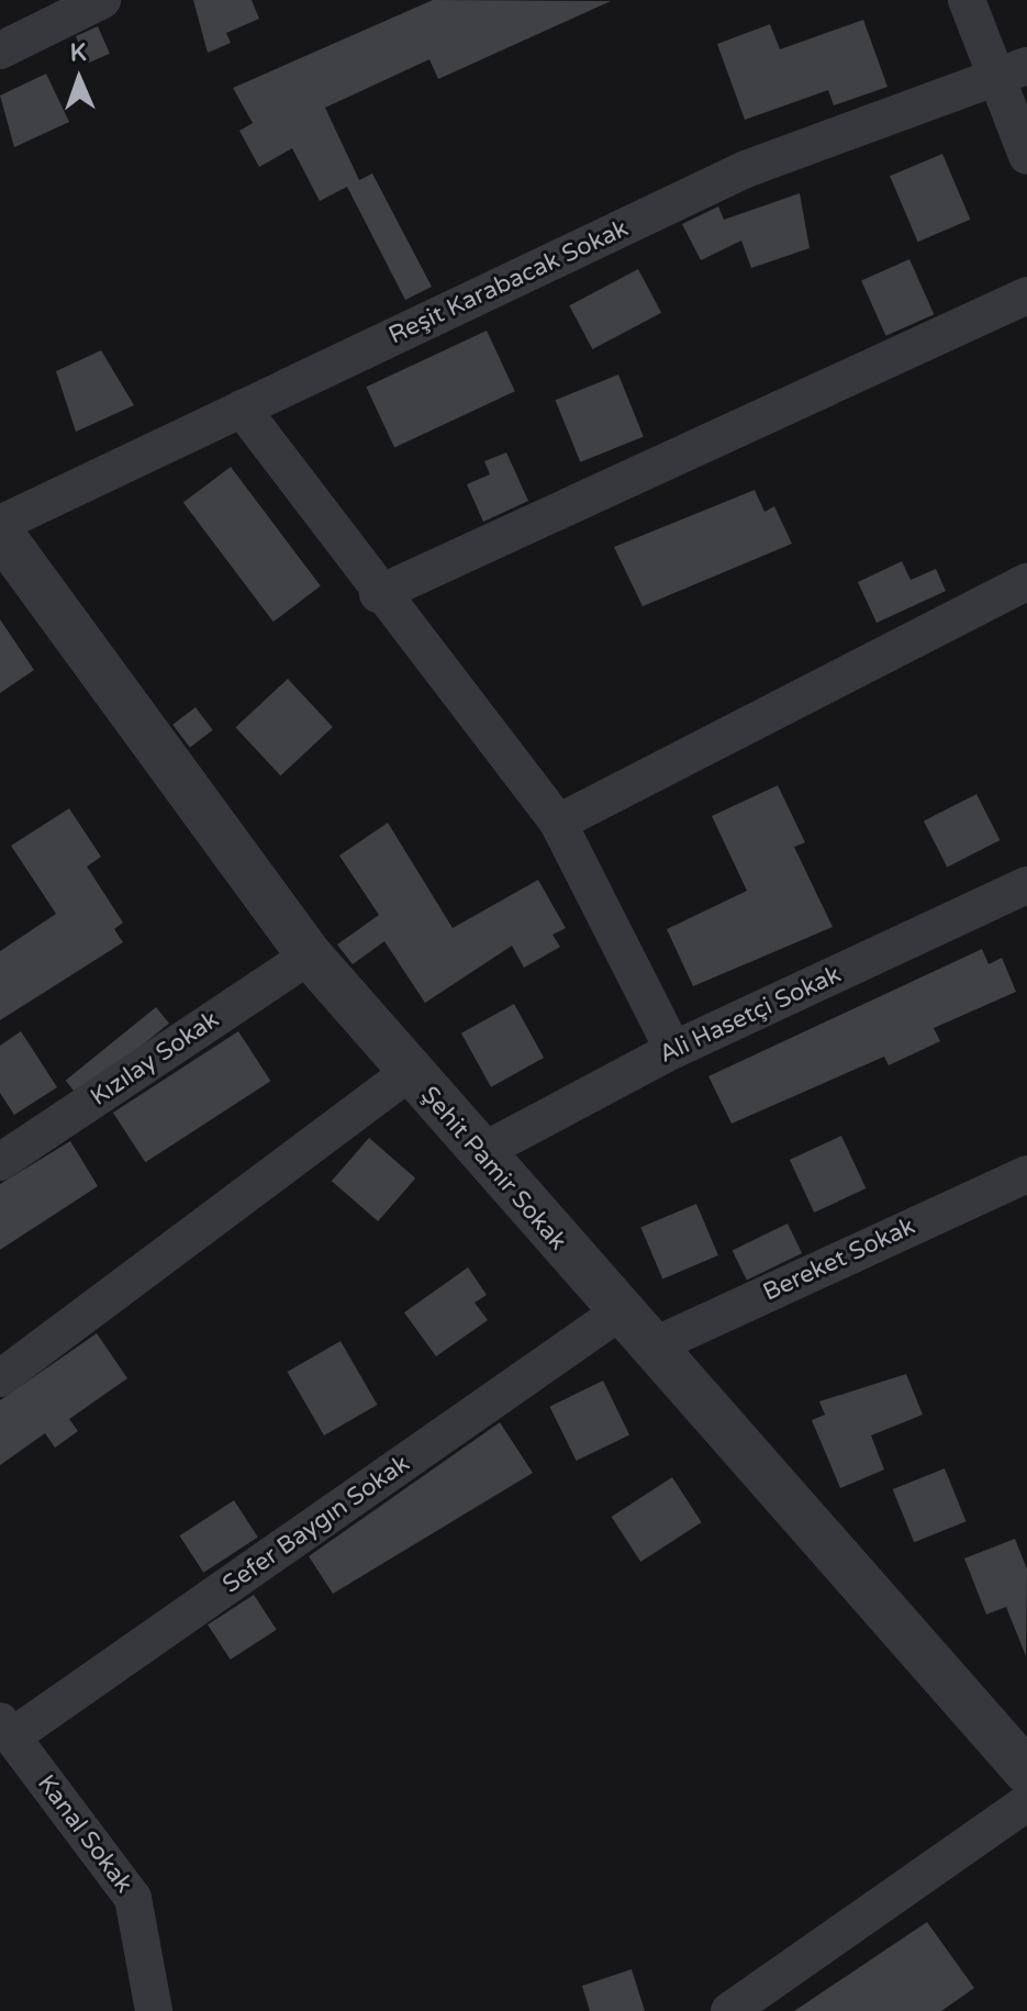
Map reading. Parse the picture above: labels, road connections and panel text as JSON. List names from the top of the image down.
{
  "streets": {
    "street": [
      "Reşit Karabacak Sokak",
      "Ali Hasetçi Sokak",
      "Kızılay Sokak",
      "Şehit Pamir Sokak",
      "Bereket Sokak",
      "Sefer Baygın Sokak",
      "Kanal Sokak"
    ]
  },
  "crossings": [
    ["Reşit Karabacak Sokak", "Şehit Pamir Sokak"],
    ["Ali Hasetçi Sokak", "Şehit Pamir Sokak"],
    ["Kızılay Sokak", "Şehit Pamir Sokak"],
    ["Şehit Pamir Sokak", "Bereket Sokak"],
    ["Şehit Pamir Sokak", "Sefer Baygın Sokak"],
    ["Sefer Baygın Sokak", "Kanal Sokak"]
  ],
  "north": "top"
}
